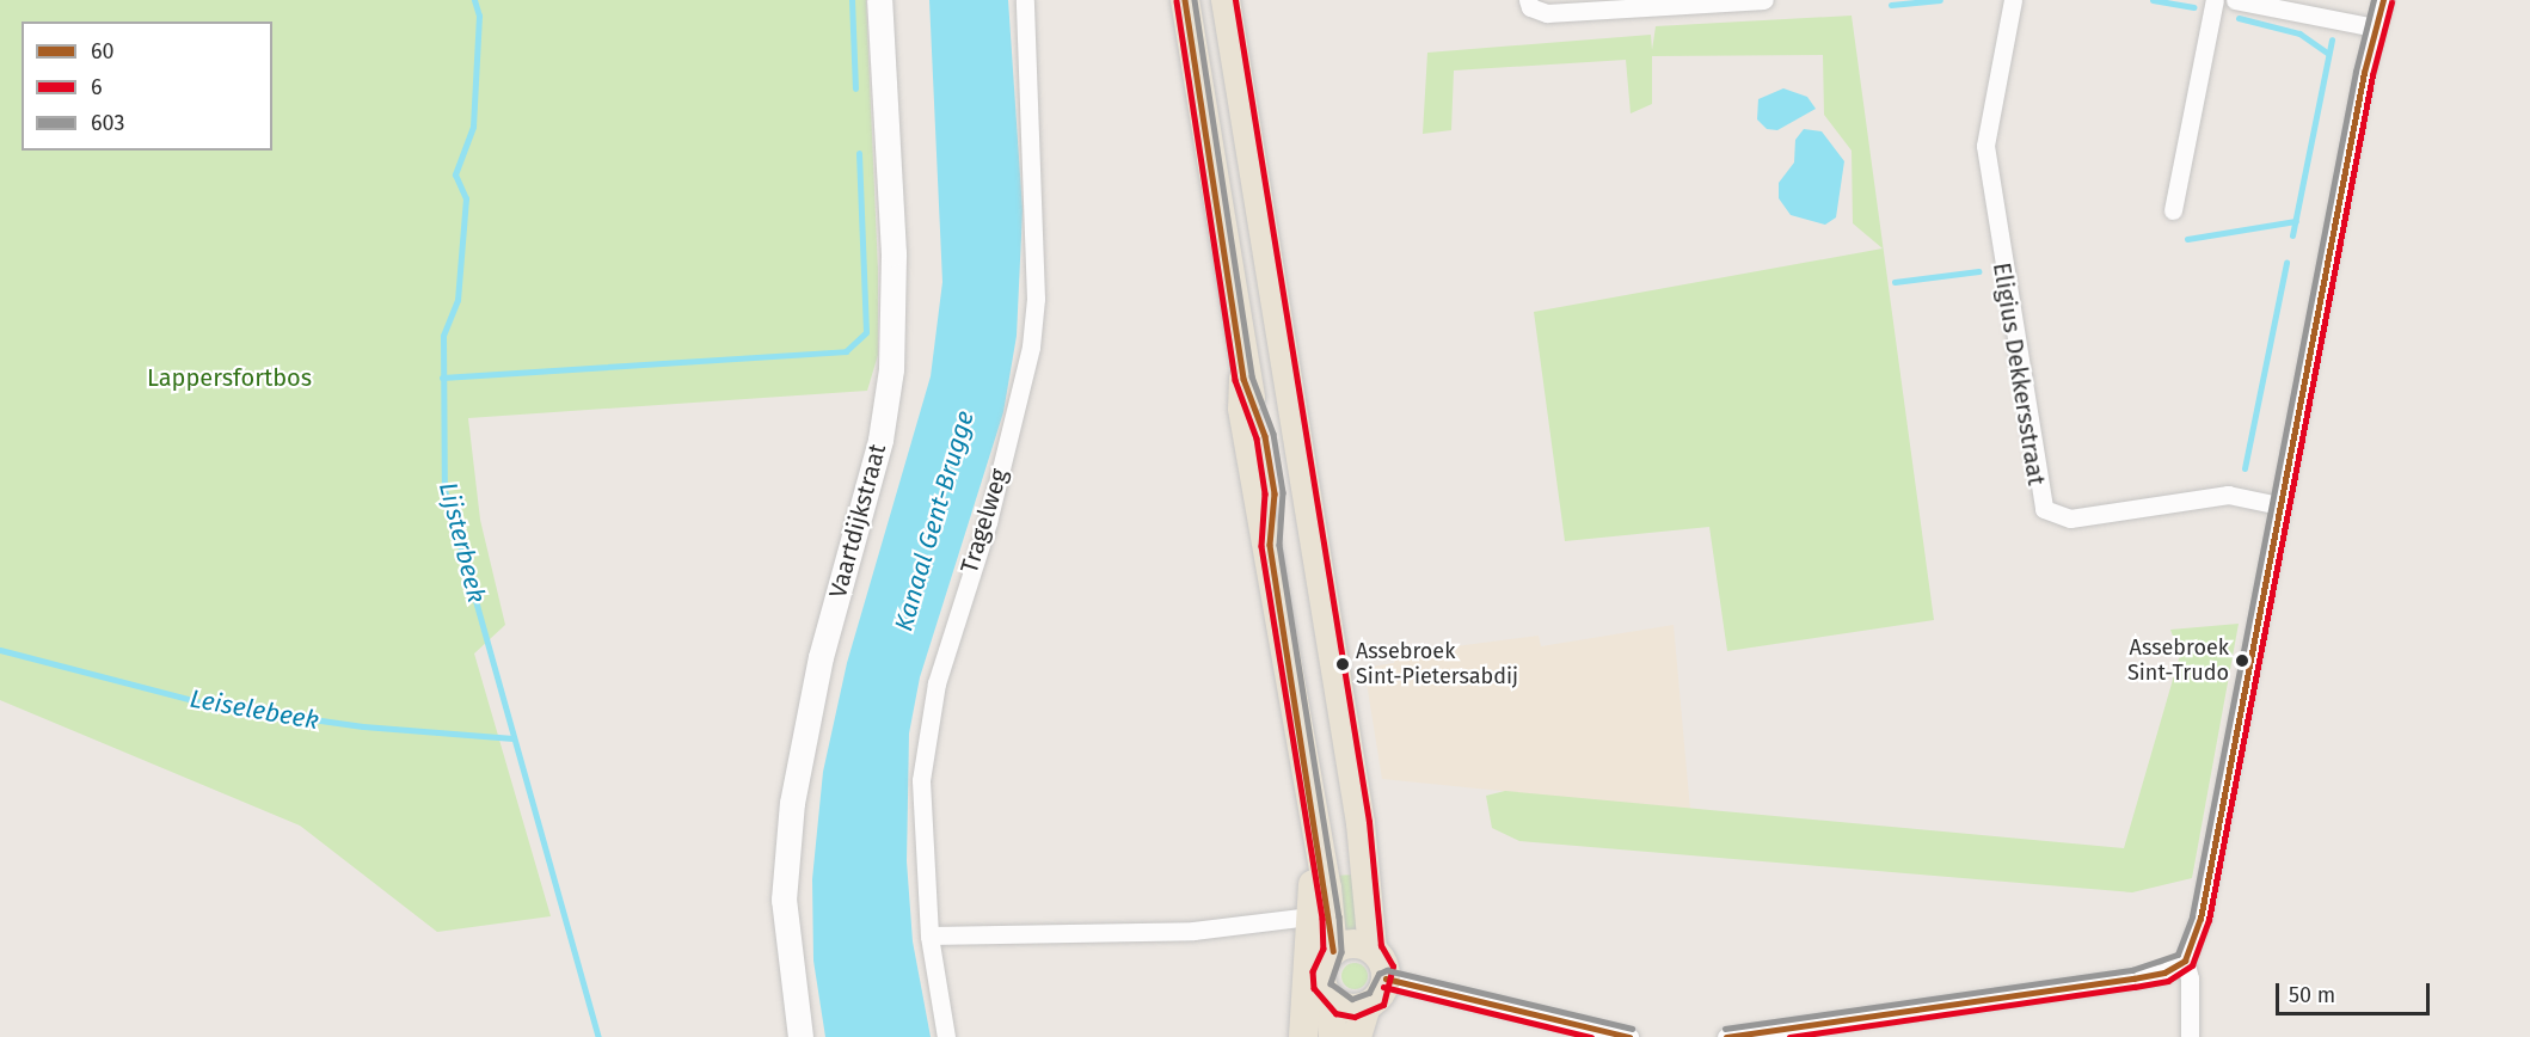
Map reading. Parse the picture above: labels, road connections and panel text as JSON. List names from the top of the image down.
{
  "streets": {
    "street": ["Eligius Dekkersstraat", "Vaartdijkstraat", "Tragelweg"]
  },
  "water": ["Kanaal Gent-Brugge", "Lijsterbeek", "Leiselebeek"],
  "parks": ["Lappersfortbos"],
  "places": ["Assebroek Sint-Trudo", "Assebroek Sint-Pietersabdij"],
  "lines": ["transit line 60", "transit line 6", "transit line 603"],
  "legend": ["60", "6", "603"],
  "scale_bar": "50 m"
}
